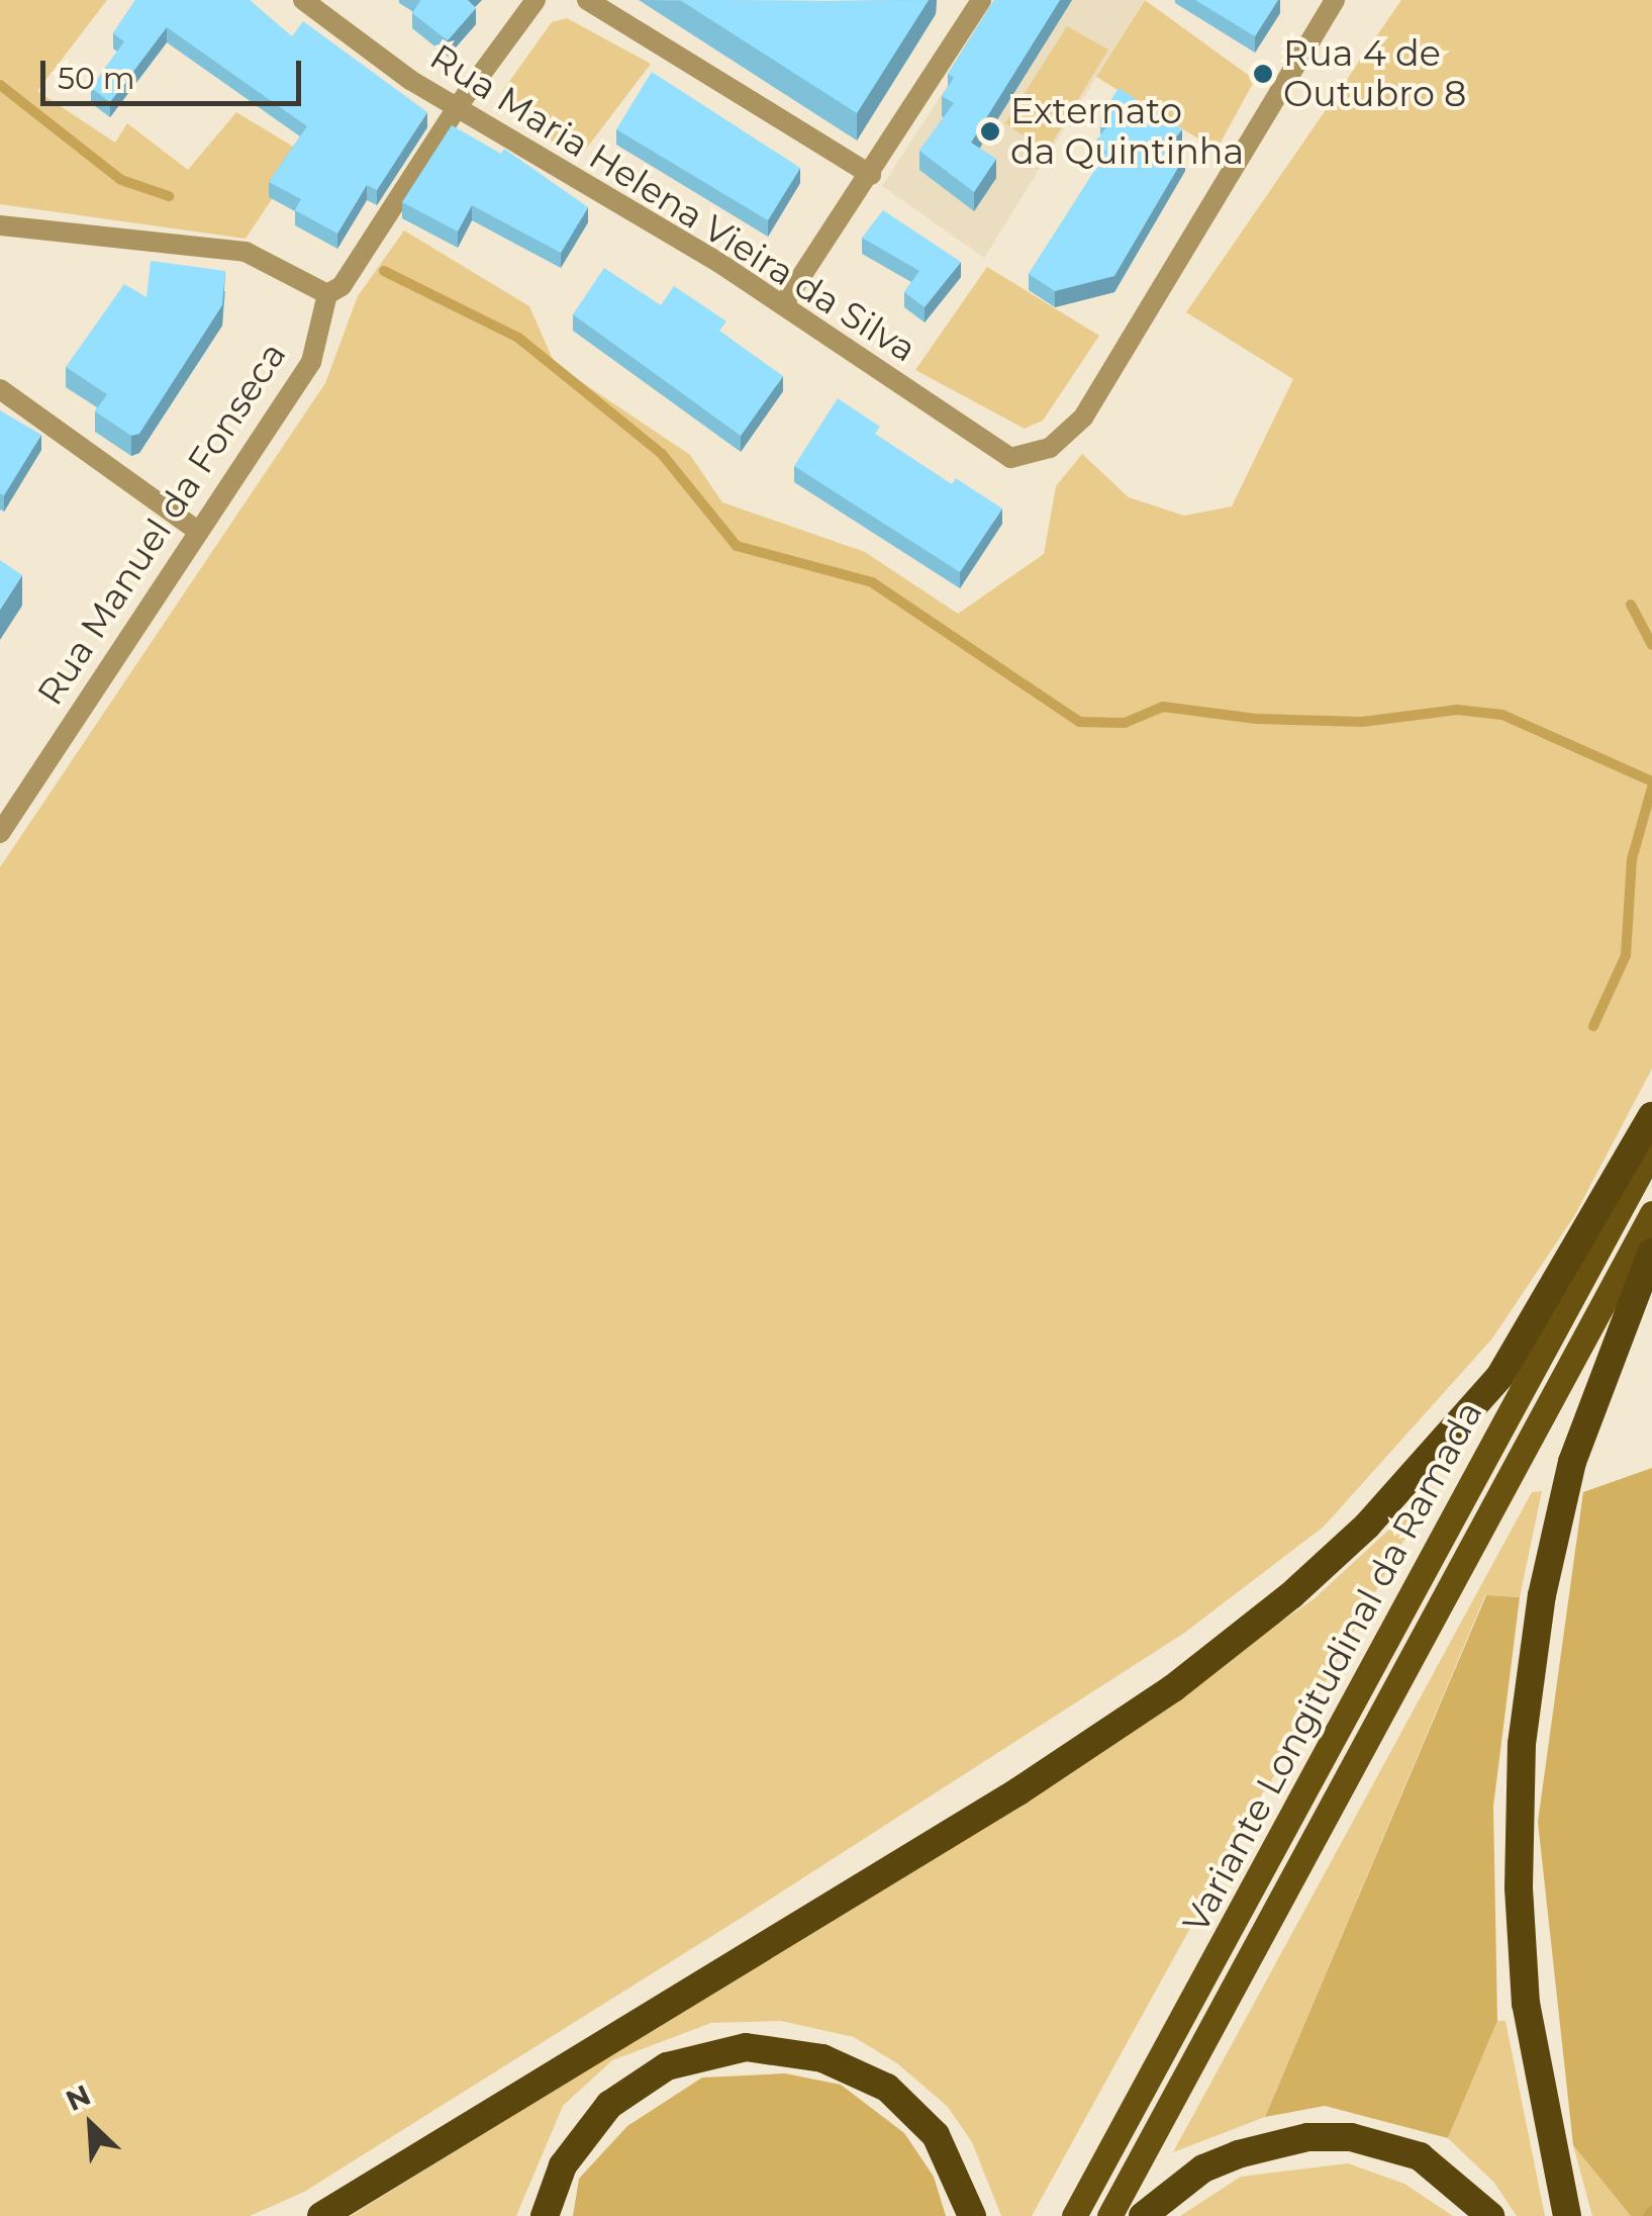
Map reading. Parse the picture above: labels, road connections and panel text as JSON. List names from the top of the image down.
{
  "streets": {
    "main road": ["Variante Longitudinal da Ramada"],
    "street": ["Rua Maria Helena Vieira da Silva", "Rua Manuel da Fonseca"]
  },
  "crossings": [
    ["Rua Maria Helena Vieira da Silva", "Rua Manuel da Fonseca"]
  ],
  "places": ["Rua 4 de Outubro 8", "Externato da Quintinha"],
  "scale_bar": "50 m",
  "north": "top left"
}
